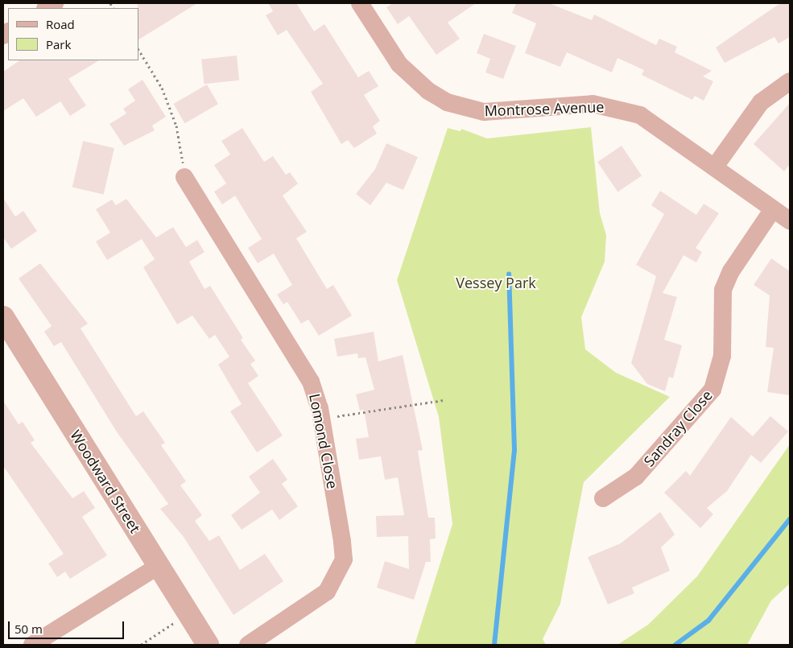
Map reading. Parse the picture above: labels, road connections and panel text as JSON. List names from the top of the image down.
{
  "streets": {
    "street": [
      "Montrose Avenue",
      "Sandray Close",
      "Lomond Close",
      "Woodward Street"
    ]
  },
  "crossings": [
    ["Montrose Avenue", "Sandray Close"]
  ],
  "parks": ["Vessey Park"],
  "legend": ["Road", "Park"],
  "scale_bar": "50 m"
}
